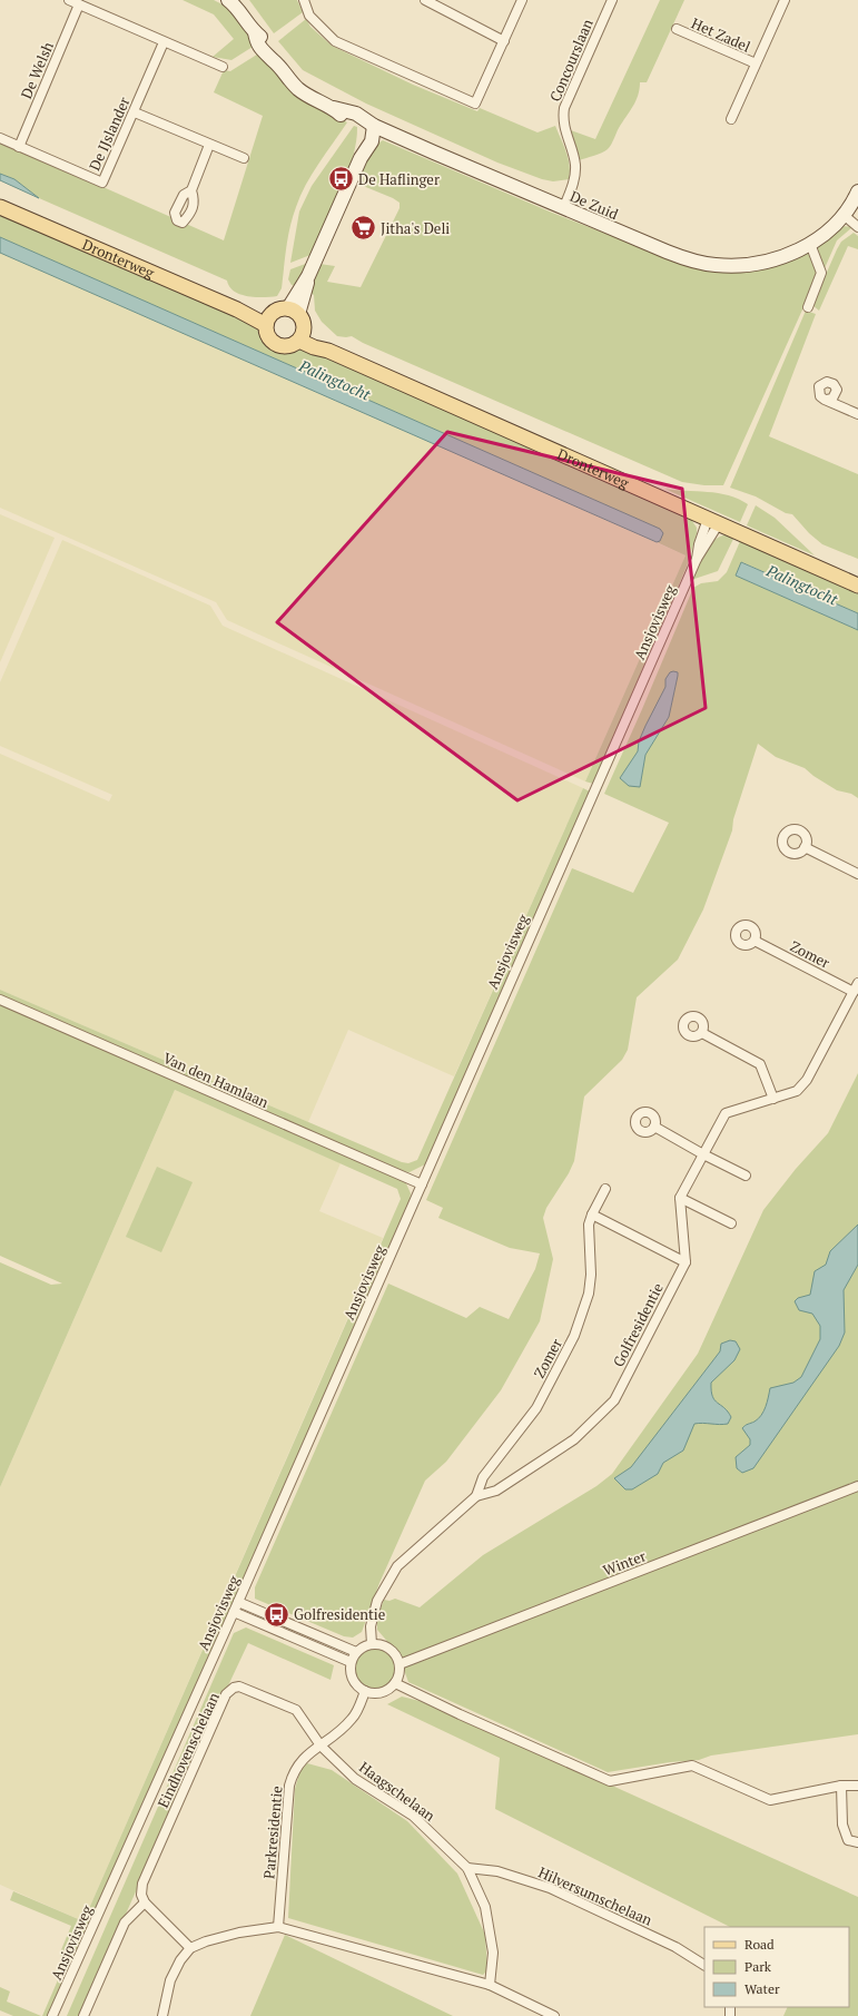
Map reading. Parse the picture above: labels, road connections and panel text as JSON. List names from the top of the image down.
{
  "streets": {
    "main road": ["Dronterweg"],
    "street": [
      "Het Zadel",
      "Concourslaan",
      "De Welsh",
      "De IJslander",
      "De Zuid",
      "Ansjovisweg",
      "Zomer",
      "Van den Hamlaan",
      "Golfresidentie",
      "Winter",
      "Eindhovenschelaan",
      "Haagschelaan",
      "Parkresidentie",
      "Hilversumschelaan"
    ]
  },
  "crossings": [
    ["Concourslaan", "De Zuid"],
    ["De Welsh", "De IJslander"],
    ["Dronterweg", "Ansjovisweg"],
    ["Ansjovisweg", "Van den Hamlaan"],
    ["Zomer", "Golfresidentie"],
    ["Golfresidentie", "Winter"],
    ["Golfresidentie", "Parkresidentie"],
    ["Winter", "Parkresidentie"],
    ["Eindhovenschelaan", "Haagschelaan"],
    ["Eindhovenschelaan", "Parkresidentie"],
    ["Haagschelaan", "Parkresidentie"],
    ["Haagschelaan", "Hilversumschelaan"]
  ],
  "water": ["Palingtocht"],
  "places": {
    "bus stop": ["De Haflinger", "Golfresidentie"],
    "supermarket": ["Jitha's Deli"]
  },
  "legend": ["Road", "Park", "Water"]
}
